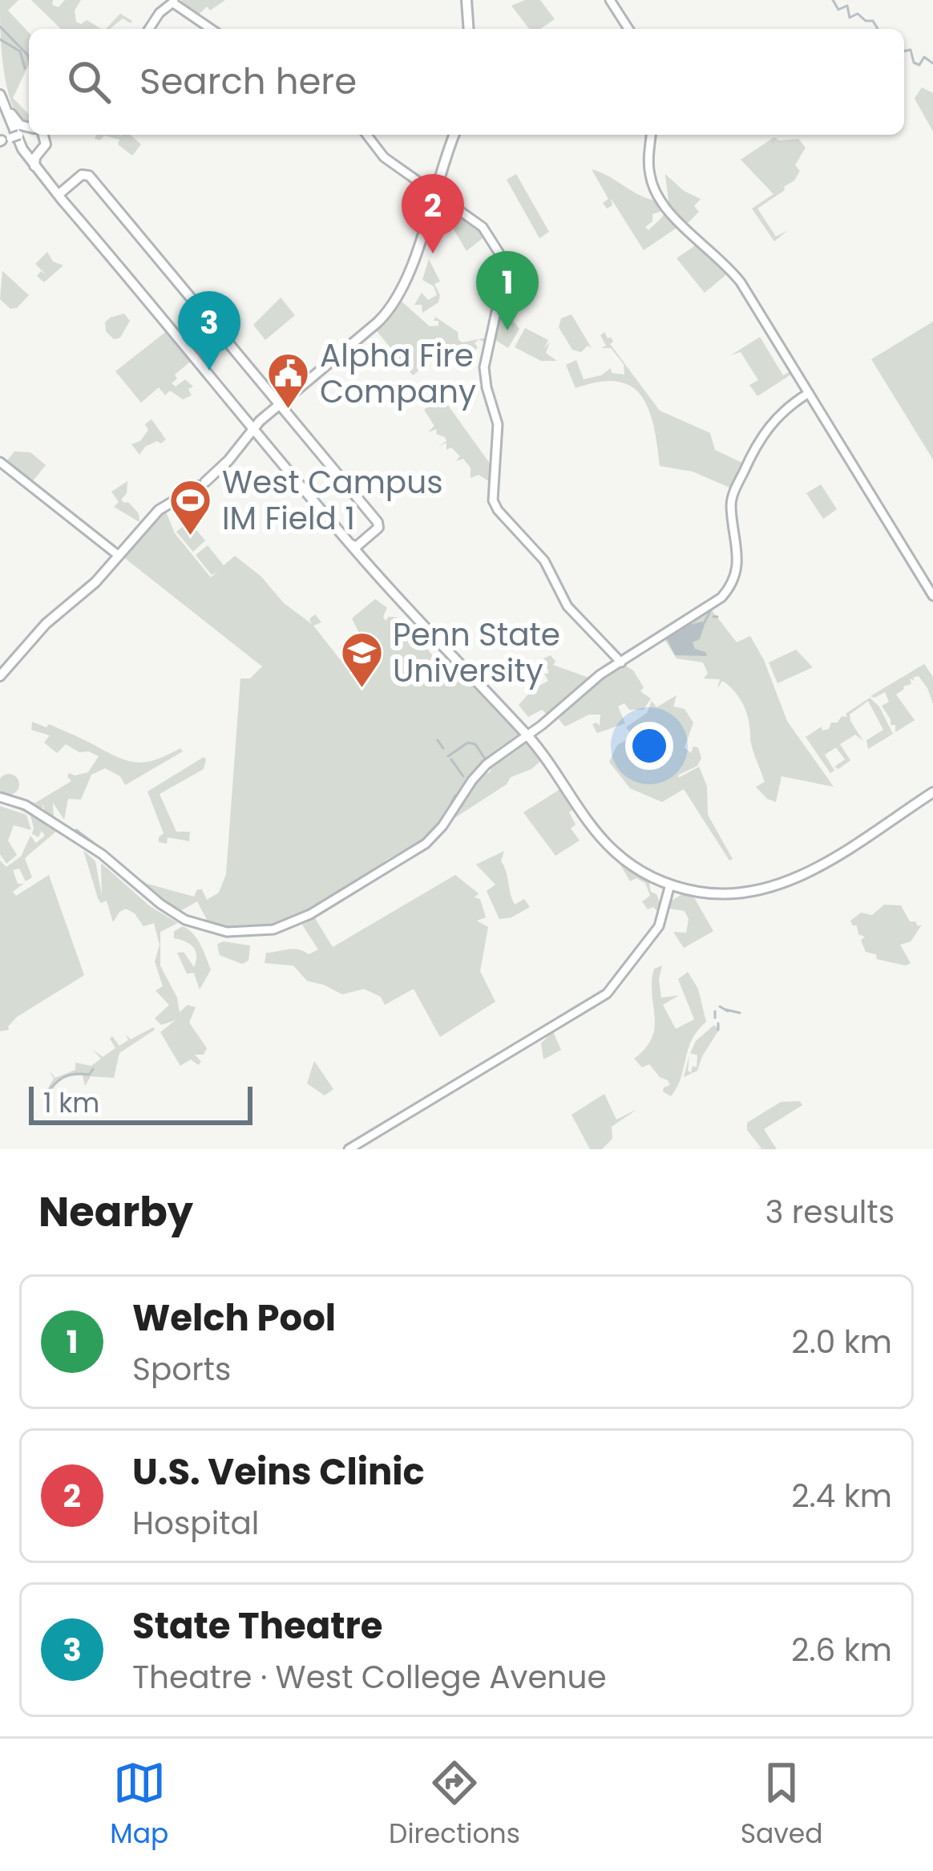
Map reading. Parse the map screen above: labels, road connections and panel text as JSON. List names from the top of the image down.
{
  "places": {
    "public building": ["Alpha Fire Company"],
    "sports": ["West Campus IM Field 1"],
    "school or university": ["Penn State University"]
  },
  "scale_bar": "1 km",
  "page": {
    "search": "Search here",
    "pins": ["2", "1", "3"],
    "scale": "1 km",
    "heading": ["Nearby", "3 results"],
    "list": [
      {
        "mark": "1",
        "name": "Welch Pool",
        "note": "Sports",
        "value": "2.0 km"
      },
      {
        "mark": "2",
        "name": "U.S. Veins Clinic",
        "note": "Hospital",
        "value": "2.4 km"
      },
      {
        "mark": "3",
        "name": "State Theatre",
        "note": "Theatre · West College Avenue",
        "value": "2.6 km"
      }
    ],
    "nav": ["Map", "Directions", "Saved"]
  }
}
